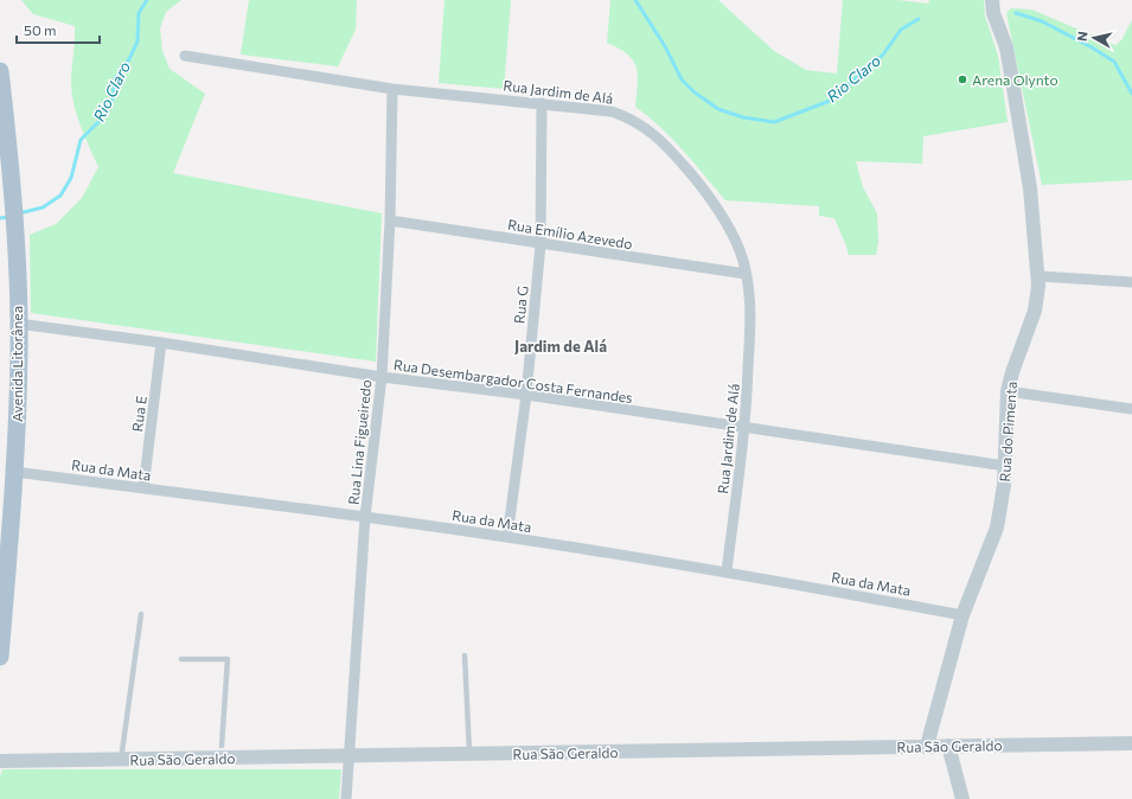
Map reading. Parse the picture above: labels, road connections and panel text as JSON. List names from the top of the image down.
{
  "streets": {
    "main road": ["Avenida Litorânea"],
    "street": [
      "Rua Jardim de Alá",
      "Rua Emílio Azevedo",
      "Rua G",
      "Rua Desembargador Costa Fernandes",
      "Rua E",
      "Rua do Pimenta",
      "Rua Lina Figueiredo",
      "Rua da Mata",
      "Rua São Geraldo"
    ]
  },
  "crossings": [
    ["Rua Jardim de Alá", "Rua Emílio Azevedo"],
    ["Rua Jardim de Alá", "Rua G"],
    ["Rua Jardim de Alá", "Rua Desembargador Costa Fernandes"],
    ["Rua Jardim de Alá", "Rua Lina Figueiredo"],
    ["Rua Jardim de Alá", "Rua da Mata"],
    ["Rua Emílio Azevedo", "Rua G"],
    ["Rua Emílio Azevedo", "Rua Lina Figueiredo"],
    ["Rua G", "Rua Desembargador Costa Fernandes"],
    ["Rua G", "Rua da Mata"],
    ["Avenida Litorânea", "Rua Desembargador Costa Fernandes"],
    ["Avenida Litorânea", "Rua da Mata"],
    ["Rua Desembargador Costa Fernandes", "Rua E"],
    ["Rua Desembargador Costa Fernandes", "Rua do Pimenta"],
    ["Rua Desembargador Costa Fernandes", "Rua Lina Figueiredo"],
    ["Rua E", "Rua da Mata"],
    ["Rua do Pimenta", "Rua da Mata"],
    ["Rua do Pimenta", "Rua São Geraldo"],
    ["Rua Lina Figueiredo", "Rua da Mata"],
    ["Rua Lina Figueiredo", "Rua São Geraldo"]
  ],
  "districts": ["Jardim de Alá"],
  "water": ["Rio Claro"],
  "places": ["Arena Olynto"],
  "scale_bar": "50 m",
  "north": "left"
}
